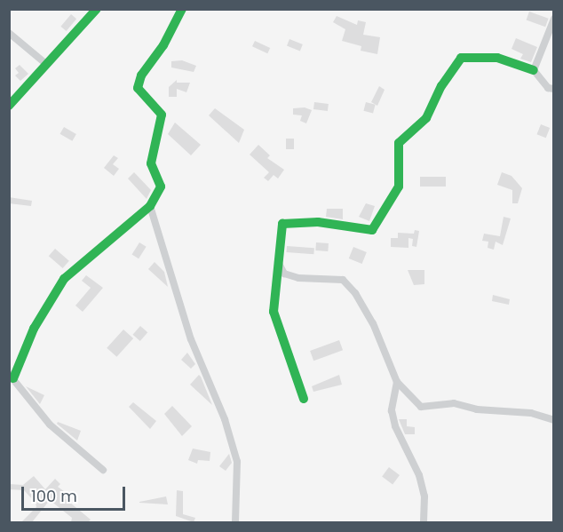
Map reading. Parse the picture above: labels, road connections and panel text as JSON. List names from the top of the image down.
{
  "scale_bar": "100 m"
}
